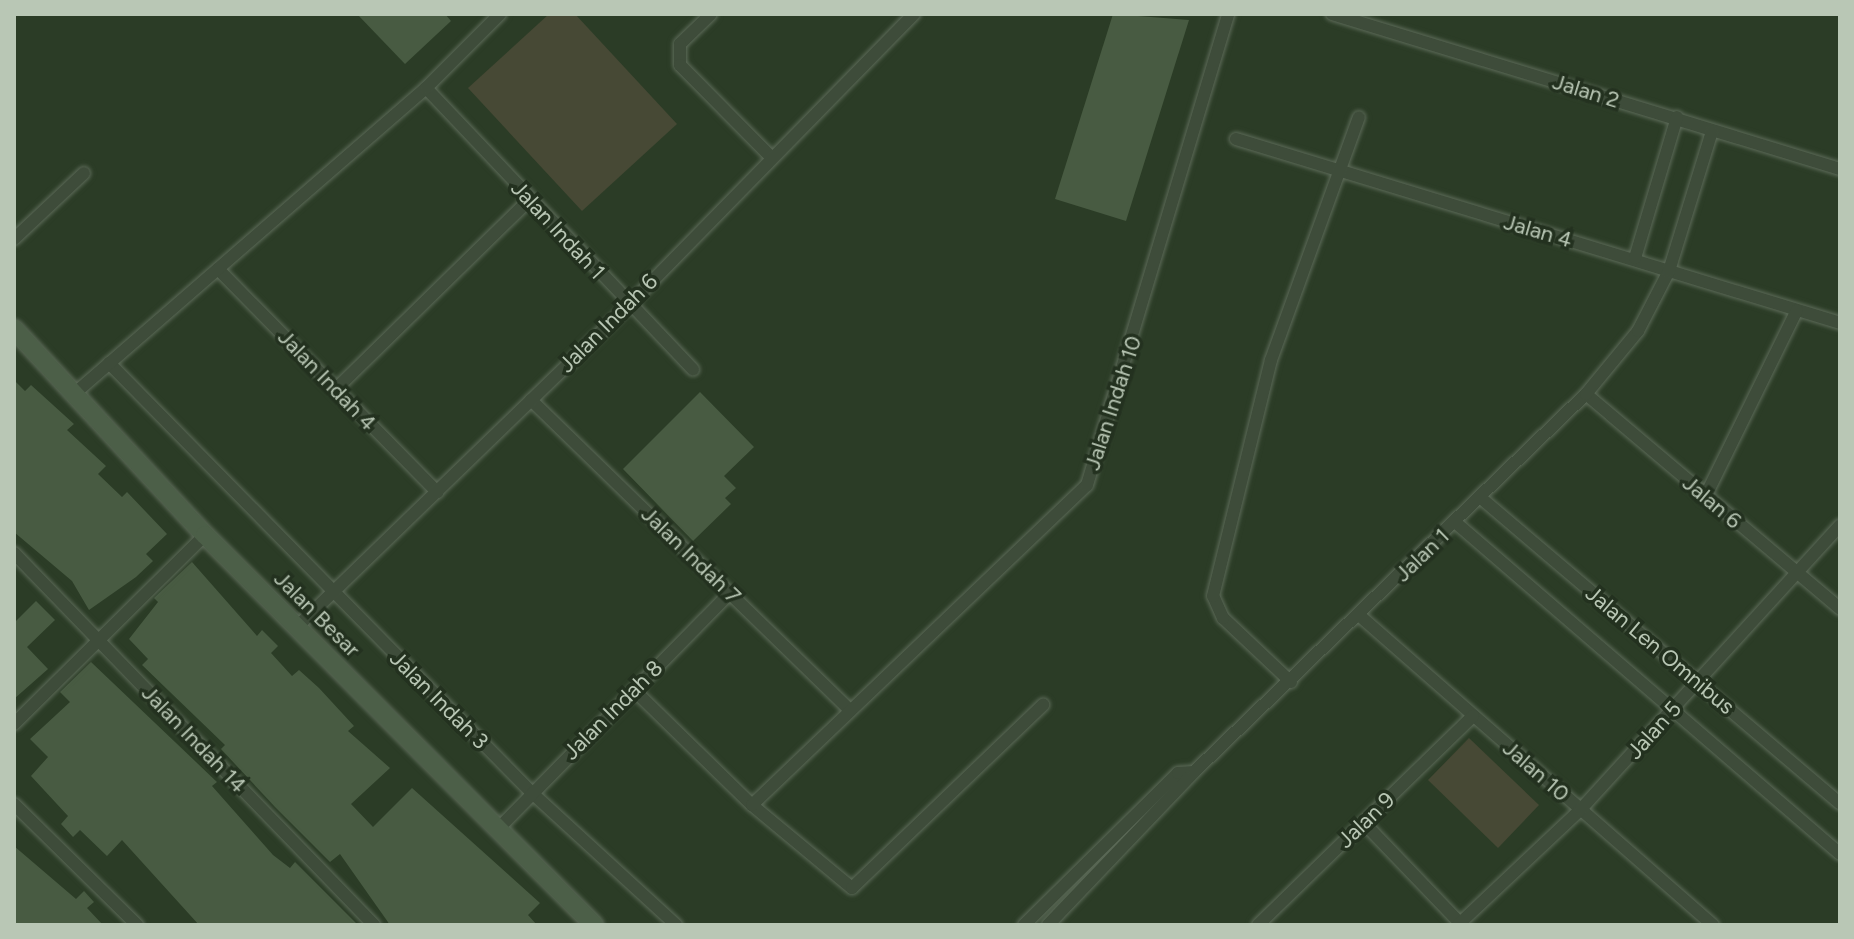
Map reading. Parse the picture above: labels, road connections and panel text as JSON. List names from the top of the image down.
{
  "streets": {
    "street": [
      "Jalan 2",
      "Jalan Indah 1",
      "Jalan 4",
      "Jalan Indah 6",
      "Jalan Indah 4",
      "Jalan Indah 10",
      "Jalan 6",
      "Jalan Indah 7",
      "Jalan 1",
      "Jalan Besar",
      "Jalan Len Omnibus",
      "Jalan Indah 3",
      "Jalan Indah 8",
      "Jalan 5",
      "Jalan Indah 14",
      "Jalan 10",
      "Jalan 9"
    ]
  },
  "crossings": [
    ["Jalan 2", "Jalan 1"],
    ["Jalan Indah 1", "Jalan Indah 6"],
    ["Jalan 4", "Jalan 1"],
    ["Jalan Indah 6", "Jalan Indah 4"],
    ["Jalan Indah 6", "Jalan Indah 7"],
    ["Jalan Indah 6", "Jalan Besar"],
    ["Jalan Indah 6", "Jalan Indah 3"],
    ["Jalan Indah 10", "Jalan Indah 7"],
    ["Jalan 6", "Jalan 1"],
    ["Jalan 6", "Jalan 5"],
    ["Jalan Indah 7", "Jalan Indah 8"],
    ["Jalan 1", "Jalan Len Omnibus"],
    ["Jalan 1", "Jalan 10"],
    ["Jalan Besar", "Jalan Indah 8"],
    ["Jalan Len Omnibus", "Jalan 5"],
    ["Jalan Indah 3", "Jalan Indah 8"],
    ["Jalan 5", "Jalan 10"],
    ["Jalan 10", "Jalan 9"]
  ]
}
